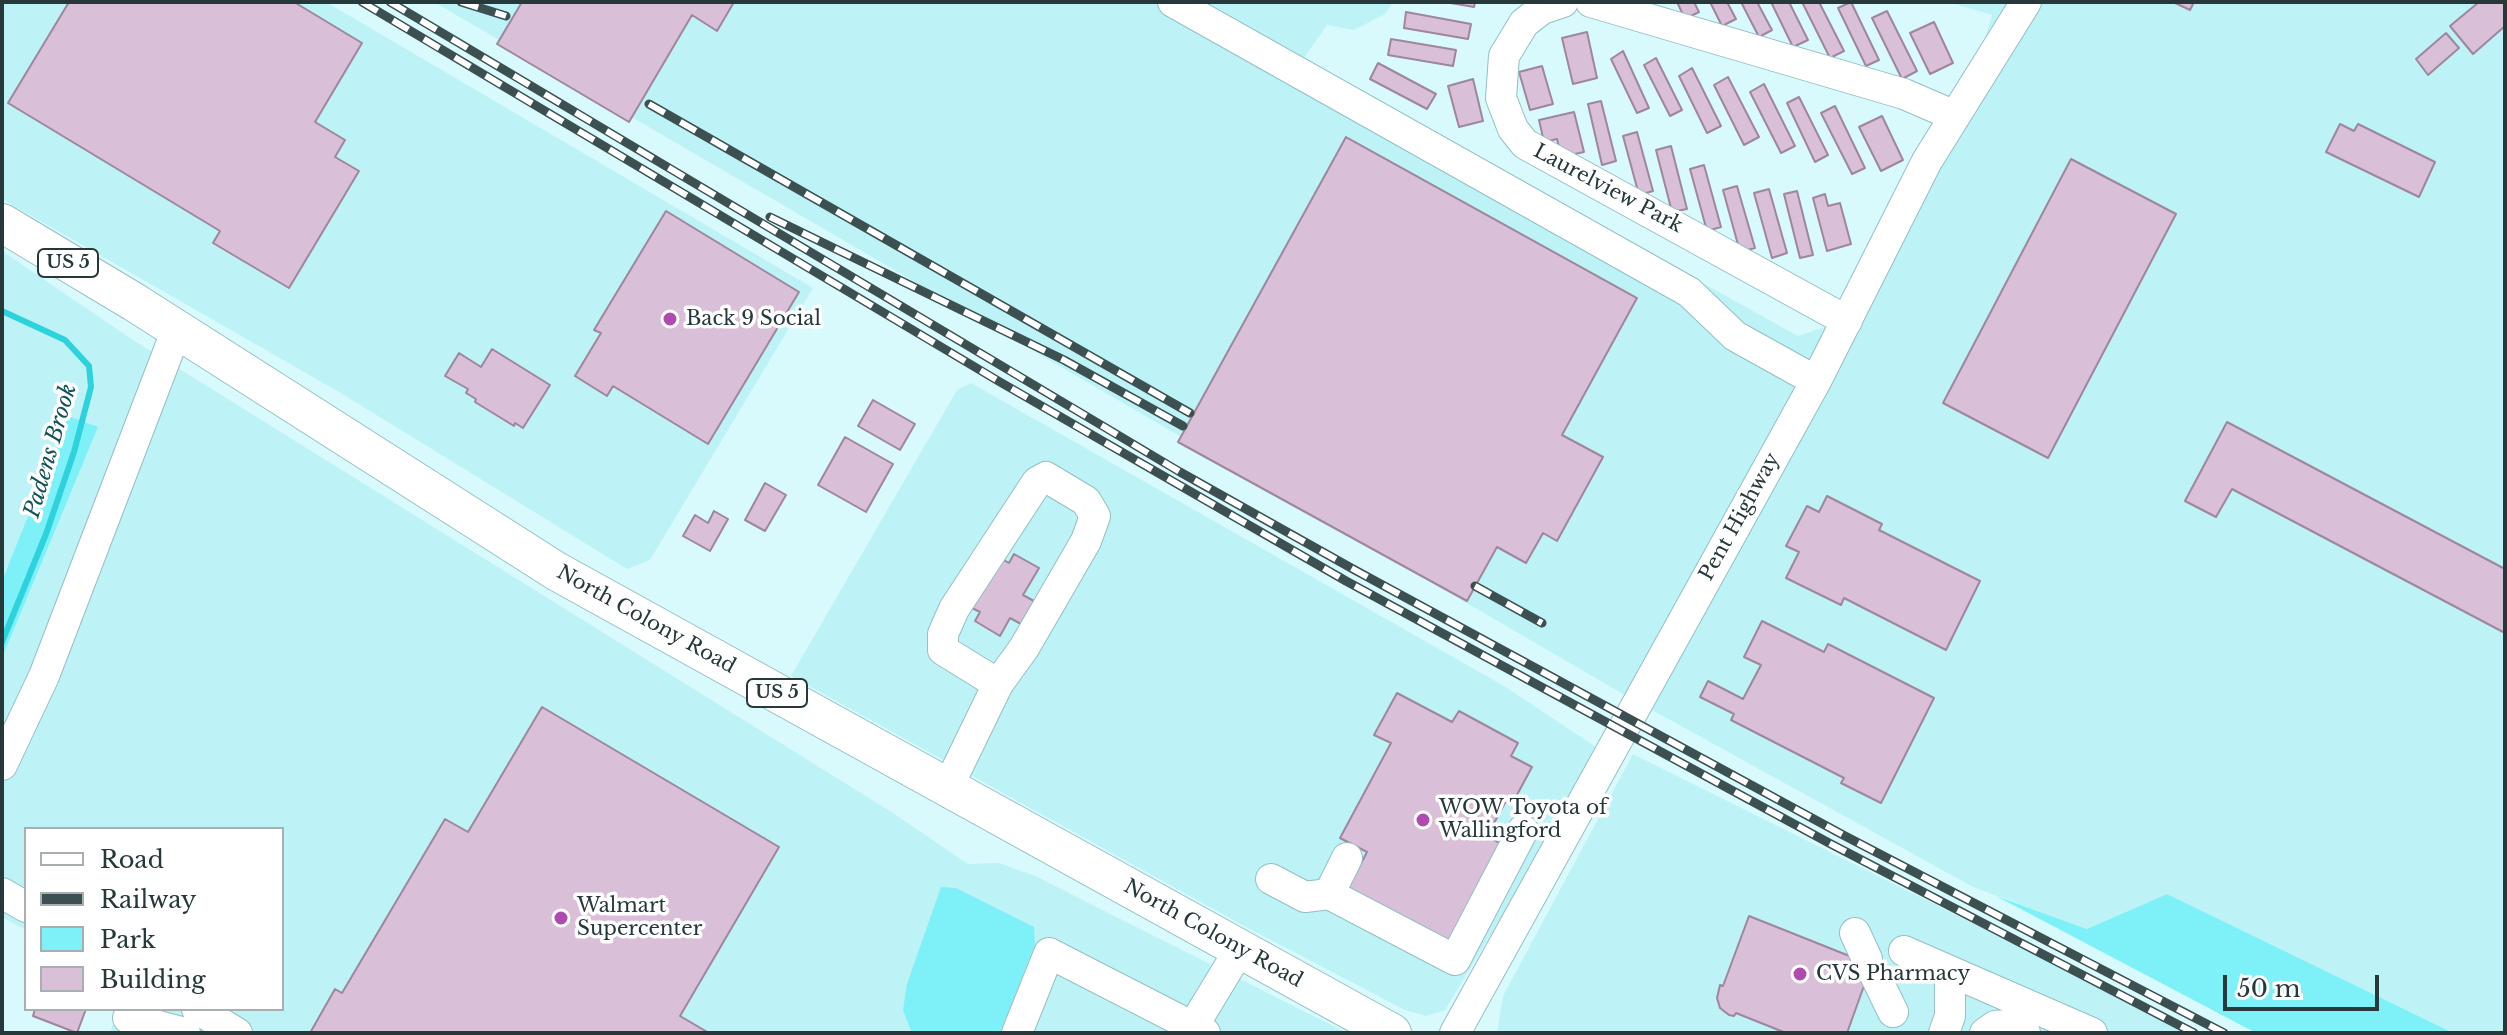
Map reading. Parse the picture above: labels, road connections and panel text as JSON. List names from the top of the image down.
{
  "streets": {
    "main road": ["US 5", "North Colony Road"],
    "street": ["Laurelview Park", "Pent Highway"]
  },
  "crossings": [
    ["Laurelview Park", "Pent Highway"]
  ],
  "water": ["Padens Brook"],
  "places": [
    "Back 9 Social",
    "WOW Toyota of Wallingford",
    "Walmart Supercenter",
    "CVS Pharmacy"
  ],
  "legend": [
    "Road",
    "Railway",
    "Park",
    "Building"
  ],
  "scale_bar": "50 m"
}
